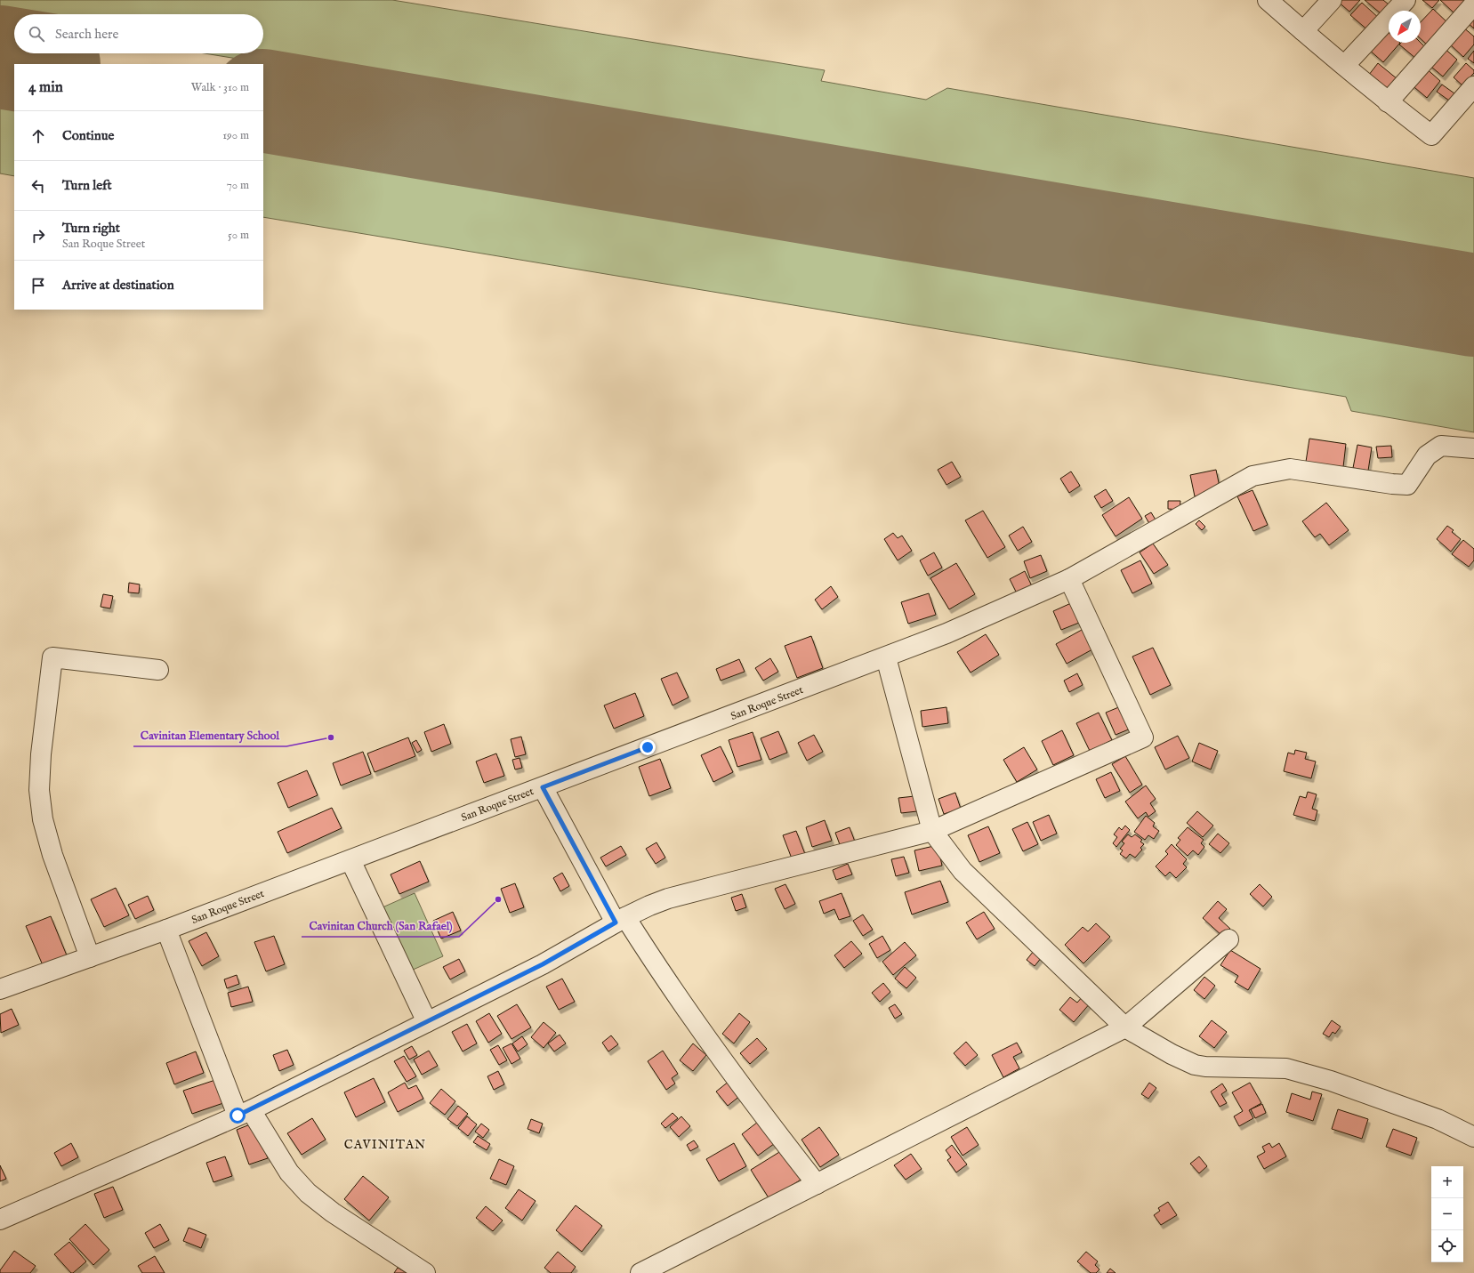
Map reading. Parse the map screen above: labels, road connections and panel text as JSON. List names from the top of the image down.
{
  "streets": {
    "street": ["San Roque Street"]
  },
  "districts": ["CAVINITAN"],
  "places": ["Cavinitan Elementary School", "Cavinitan Church (San Rafael)"],
  "north": "bottom left",
  "page": {
    "search": "Search here",
    "heading": ["4 min", "Walk · 310 m"],
    "list": [
      ["Continue", "190 m"],
      ["Turn left", "70 m"],
      ["Turn right", "San Roque Street", "50 m"],
      "Arrive at destination"
    ],
    "map_buttons": ["+", "−"]
  }
}
